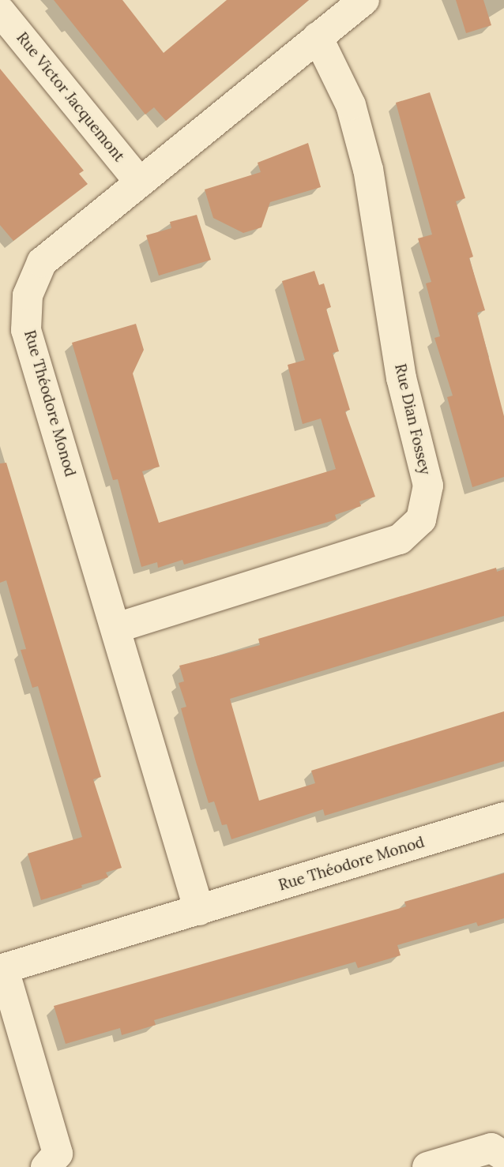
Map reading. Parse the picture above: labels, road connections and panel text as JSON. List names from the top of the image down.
{
  "streets": {
    "street": ["Rue Victor Jacquemont", "Rue Théodore Monod", "Rue Dian Fossey"]
  },
  "crossings": [
    ["Rue Victor Jacquemont", "Rue Théodore Monod"],
    ["Rue Théodore Monod", "Rue Dian Fossey"]
  ]
}
